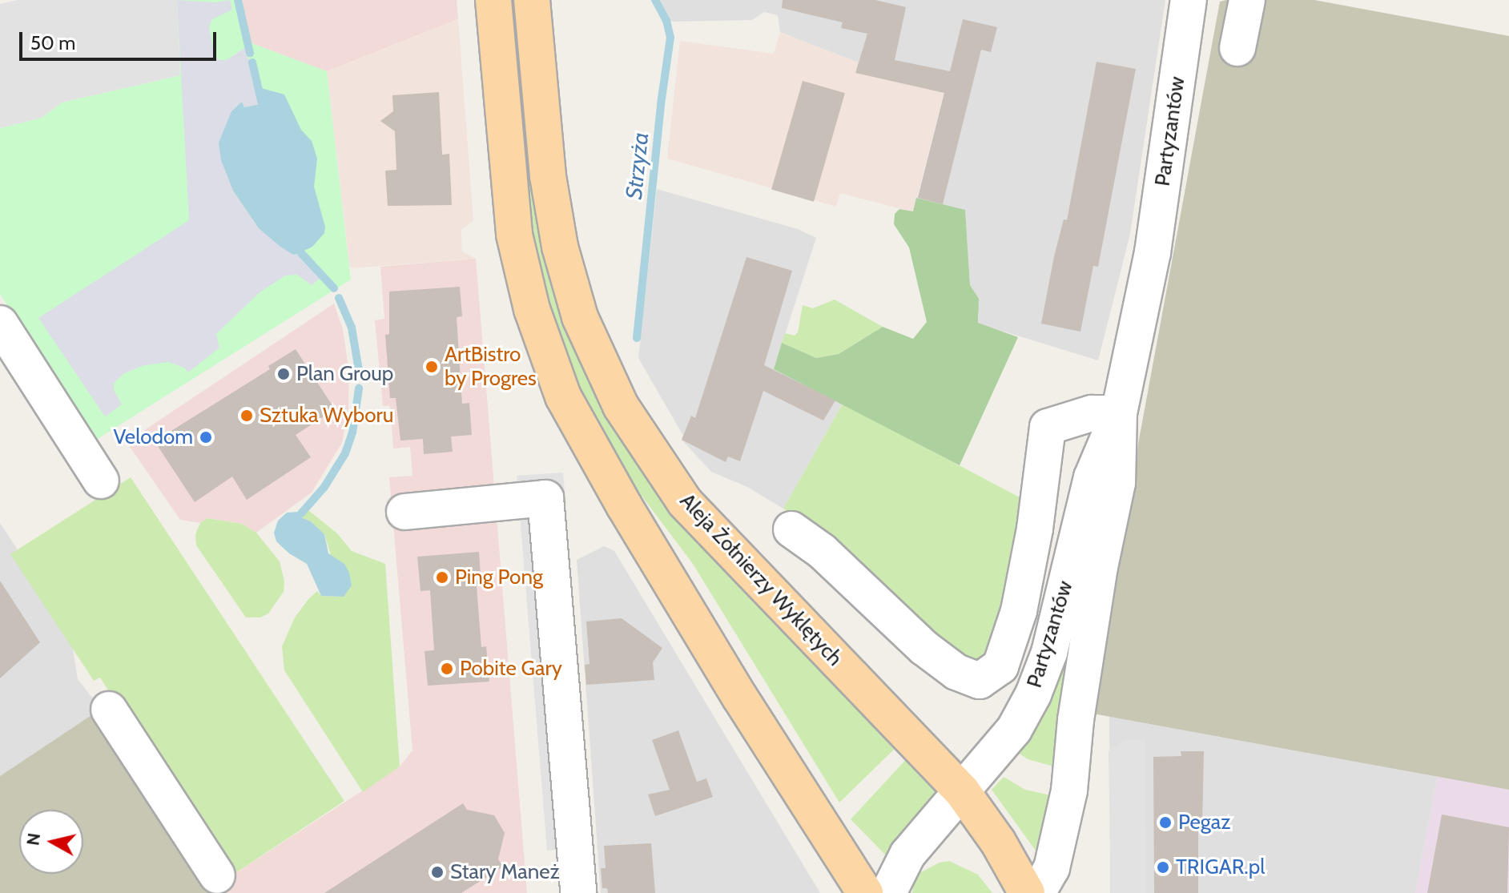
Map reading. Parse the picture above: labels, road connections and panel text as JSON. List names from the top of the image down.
{
  "streets": {
    "main road": ["Aleja Żołnierzy Wyklętych"],
    "street": ["Partyzantów"]
  },
  "crossings": [
    ["Partyzantów", "Aleja Żołnierzy Wyklętych"]
  ],
  "water": ["Strzyża"],
  "places": [
    "ArtBistro by Progres",
    "Plan Group",
    "Sztuka Wyboru",
    "Velodom",
    "Ping Pong",
    "Pobite Gary",
    "Pegaz",
    "TRIGAR.pl",
    "Stary Maneż"
  ],
  "scale_bar": "50 m",
  "north": "left"
}
